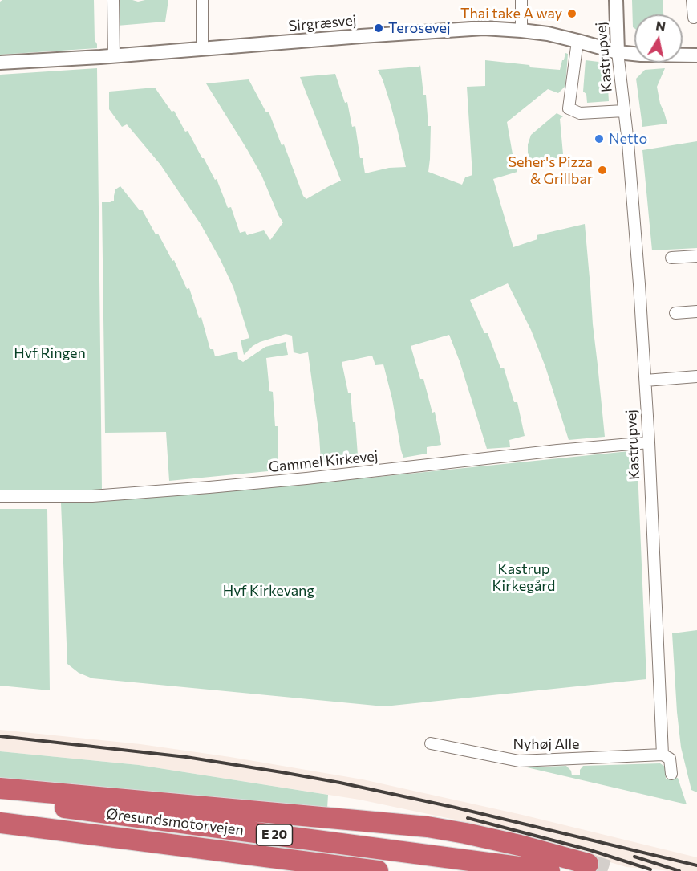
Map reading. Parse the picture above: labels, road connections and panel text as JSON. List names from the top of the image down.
{
  "streets": {
    "highway": ["Øresundsmotorvejen", "E 20"],
    "street": [
      "Sirgræsvej",
      "Kastrupvej",
      "Gammel Kirkevej",
      "Nyhøj Alle"
    ]
  },
  "crossings": [
    ["Sirgræsvej", "Kastrupvej"],
    ["Kastrupvej", "Gammel Kirkevej"],
    ["Kastrupvej", "Nyhøj Alle"]
  ],
  "parks": ["Hvf Ringen", "Kastrup Kirkegård", "Hvf Kirkevang"],
  "places": [
    "Thai take A way",
    "Terosevej",
    "Netto",
    "Seher's Pizza & Grillbar"
  ],
  "north": "top"
}
